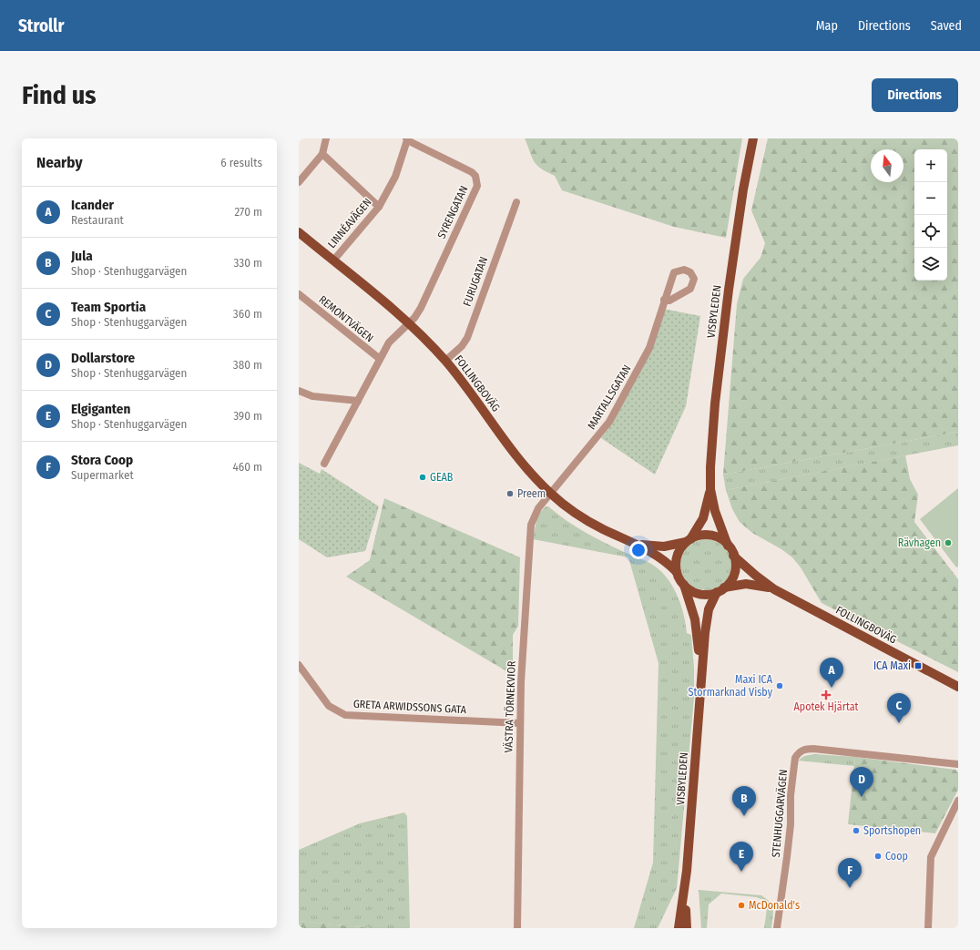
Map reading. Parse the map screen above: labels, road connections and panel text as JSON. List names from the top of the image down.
{
  "streets": {
    "main road": ["VISBYLEDEN", "FOLLINGBOVÄG"],
    "street": [
      "SYRENGATAN",
      "LINNÉAVÄGEN",
      "FURUGATAN",
      "REMONTVÄGEN",
      "MARTALLSGATAN",
      "GRETA ARWIDSSONS GATA",
      "VÄSTRA TÖRNEKVIOR",
      "STENHUGGARVÄGEN"
    ]
  },
  "crossings": [
    ["SYRENGATAN", "LINNÉAVÄGEN"],
    ["SYRENGATAN", "REMONTVÄGEN"],
    ["SYRENGATAN", "FOLLINGBOVÄG"],
    ["LINNÉAVÄGEN", "FOLLINGBOVÄG"],
    ["FURUGATAN", "FOLLINGBOVÄG"],
    ["VISBYLEDEN", "FOLLINGBOVÄG"],
    ["REMONTVÄGEN", "FOLLINGBOVÄG"],
    ["FOLLINGBOVÄG", "MARTALLSGATAN"],
    ["FOLLINGBOVÄG", "VÄSTRA TÖRNEKVIOR"],
    ["MARTALLSGATAN", "VÄSTRA TÖRNEKVIOR"],
    ["GRETA ARWIDSSONS GATA", "VÄSTRA TÖRNEKVIOR"]
  ],
  "places": {
    "other": [
      "GEAB",
      "Preem",
      "Rävhagen",
      "Maxi ICA Stormarknad Visby",
      "Sportshopen",
      "Coop",
      "McDonald's"
    ],
    "transit": ["ICA Maxi"],
    "health": ["Apotek Hjärtat"]
  },
  "north": "top",
  "page": {
    "header": "Strollr",
    "nav": ["Map", "Directions", "Saved"],
    "buttons": "Directions",
    "title": "Find us",
    "heading": ["Nearby", "6 results"],
    "map_buttons": ["+", "−"],
    "list": [
      {
        "mark": "A",
        "name": "Icander",
        "note": "Restaurant",
        "value": "270 m"
      },
      {
        "mark": "B",
        "name": "Jula",
        "note": "Shop · Stenhuggarvägen",
        "value": "330 m"
      },
      {
        "mark": "C",
        "name": "Team Sportia",
        "note": "Shop · Stenhuggarvägen",
        "value": "360 m"
      },
      {
        "mark": "D",
        "name": "Dollarstore",
        "note": "Shop · Stenhuggarvägen",
        "value": "380 m"
      },
      {
        "mark": "E",
        "name": "Elgiganten",
        "note": "Shop · Stenhuggarvägen",
        "value": "390 m"
      },
      {
        "mark": "F",
        "name": "Stora Coop",
        "note": "Supermarket",
        "value": "460 m"
      }
    ],
    "pins": [
      "A",
      "C",
      "D",
      "B",
      "E",
      "F"
    ]
  }
}
